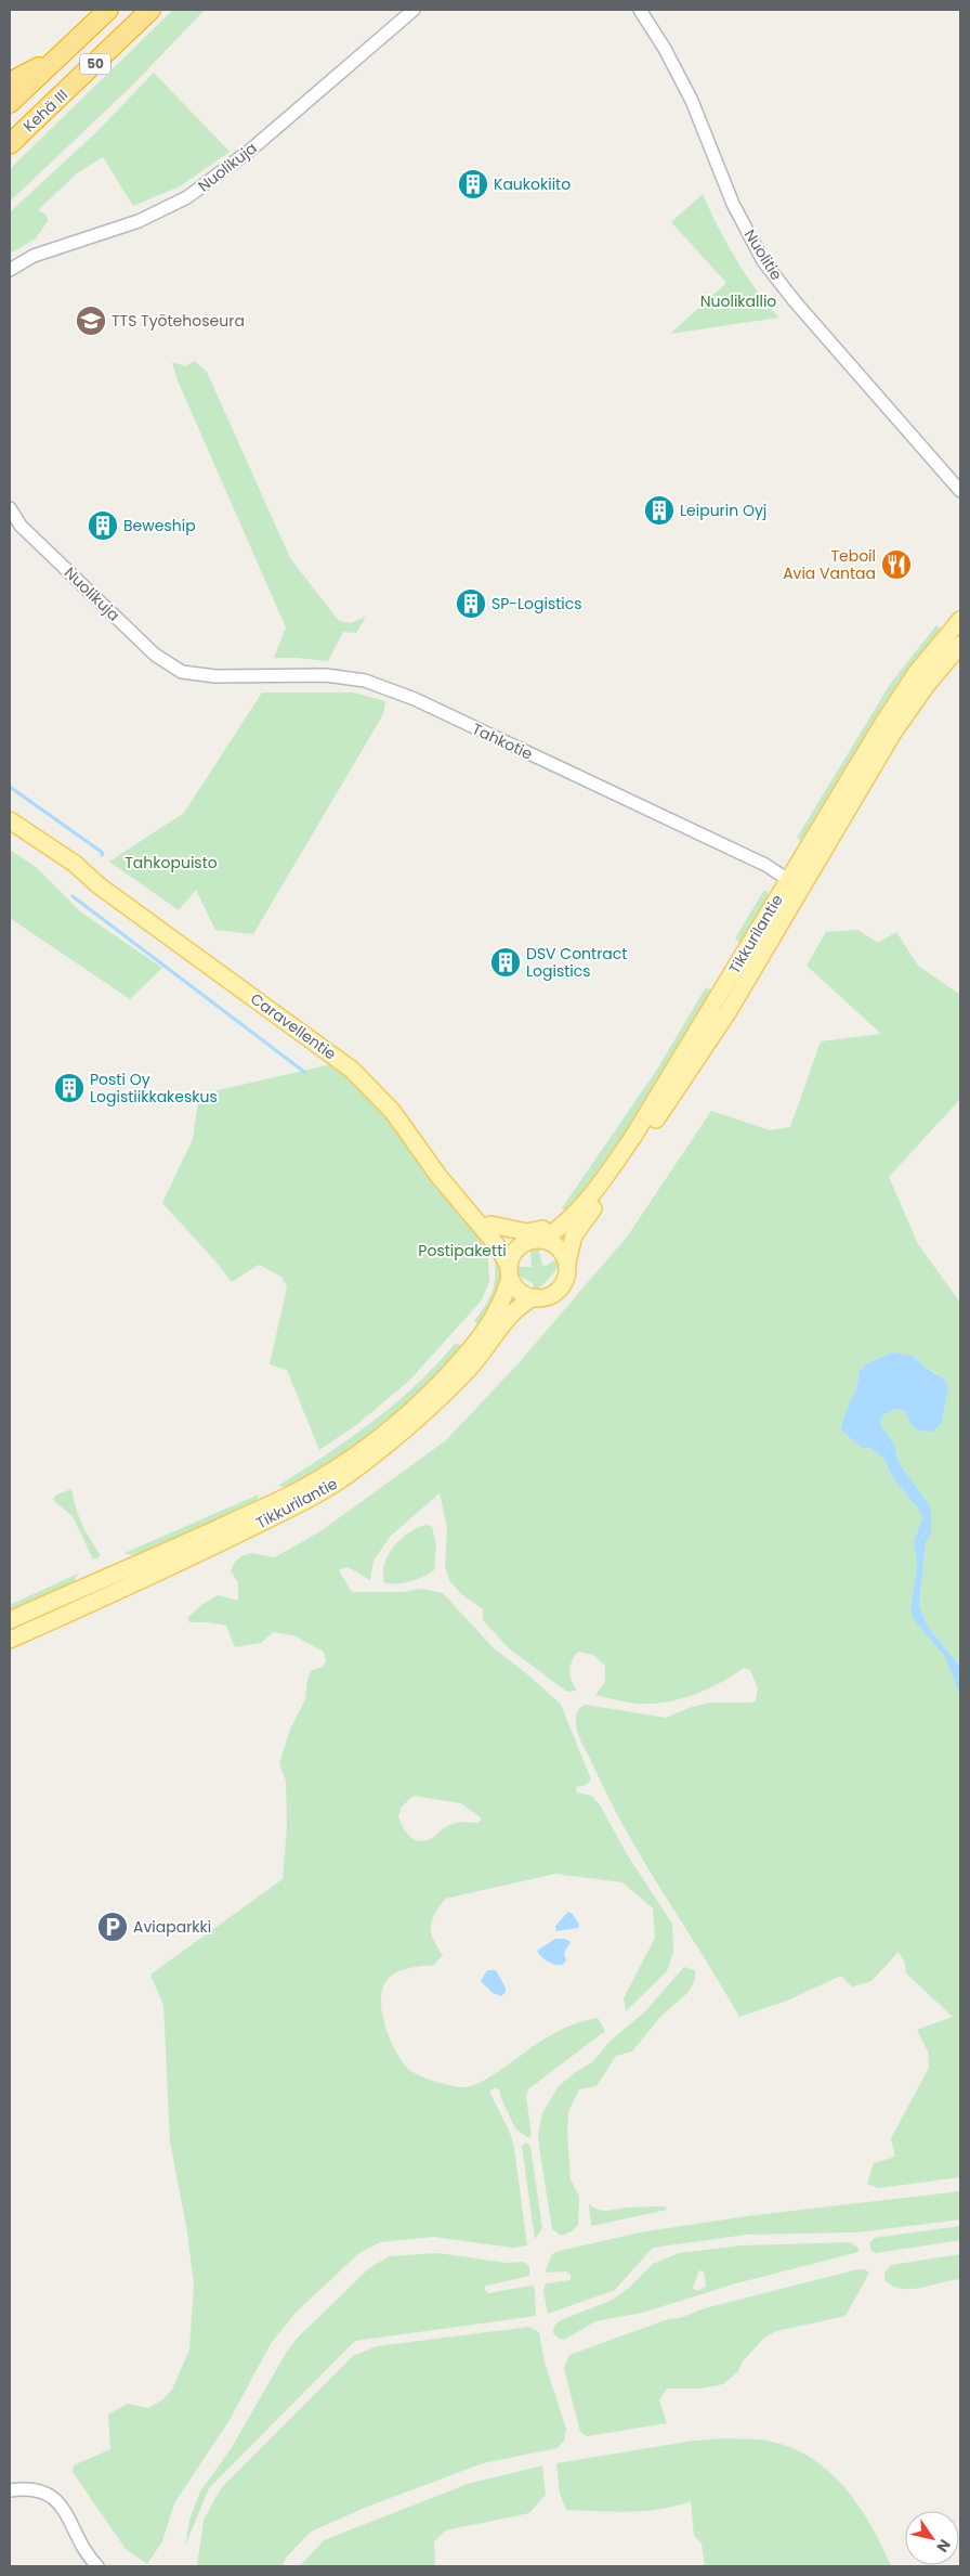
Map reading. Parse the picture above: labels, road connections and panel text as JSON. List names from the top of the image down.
{
  "streets": {
    "highway": ["50", "Kehä III"],
    "main road": ["Tikkurilantie", "Caravellentie"],
    "street": ["Nuolikuja", "Nuolitie", "Tahkotie"]
  },
  "crossings": [
    ["Nuolikuja", "Tahkotie"],
    ["Tahkotie", "Tikkurilantie"],
    ["Tikkurilantie", "Caravellentie"]
  ],
  "parks": ["Nuolikallio", "Tahkopuisto", "Postipaketti"],
  "places": {
    "building": [
      "Kaukokiito",
      "Leipurin Oyj",
      "Beweship",
      "SP-Logistics",
      "DSV Contract Logistics",
      "Posti Oy Logistiikkakeskus"
    ],
    "school or university": ["TTS Työtehoseura"],
    "restaurant": ["Teboil Avia Vantaa"],
    "parking": ["Aviaparkki"]
  },
  "north": "bottom right"
}
